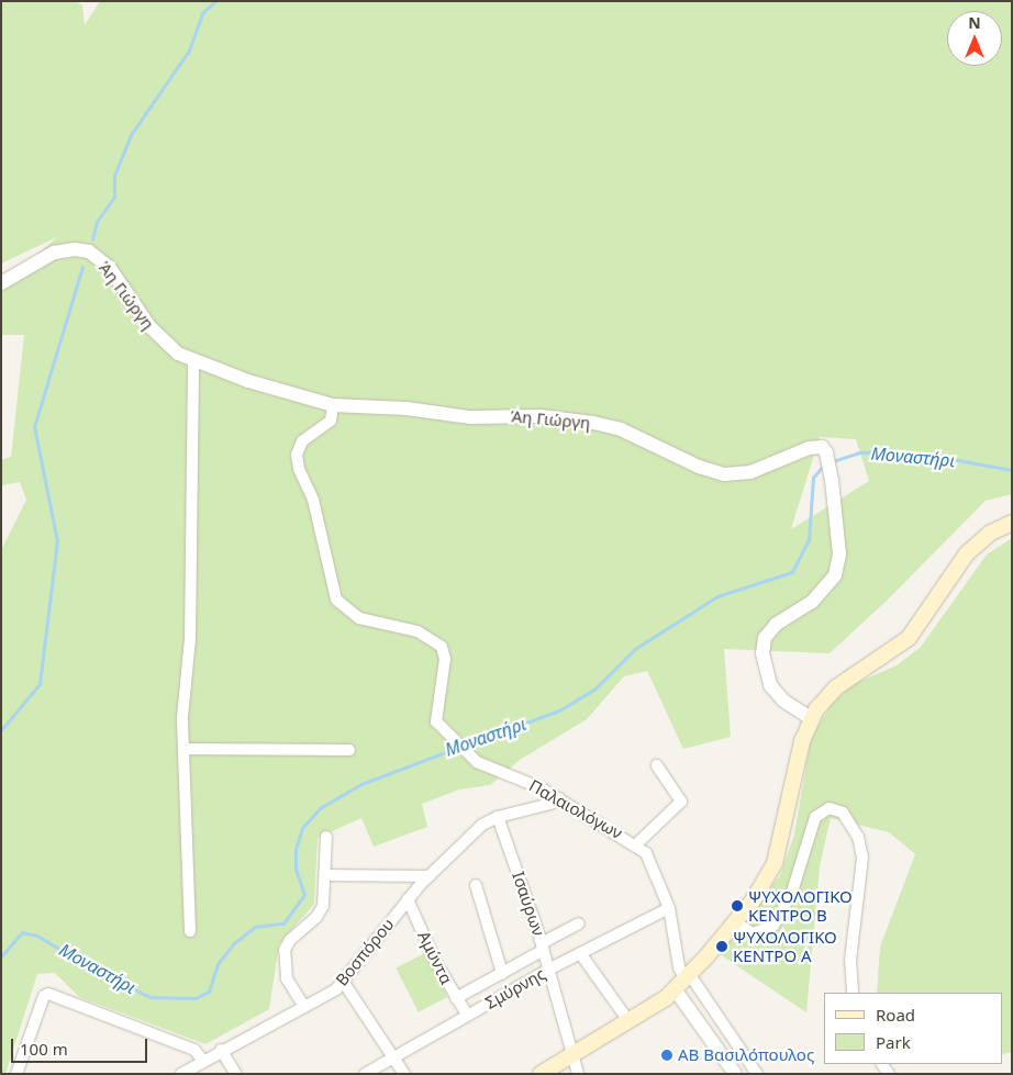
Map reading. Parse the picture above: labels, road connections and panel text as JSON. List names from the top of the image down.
{
  "streets": {
    "street": [
      "Άη Γιώργη",
      "Παλαιολόγων",
      "Ισαύρων",
      "Βοσπόρου",
      "Αμύντα",
      "Σμύρνης"
    ]
  },
  "crossings": [
    ["Άη Γιώργη", "Παλαιολόγων"],
    ["Παλαιολόγων", "Σμύρνης"],
    ["Ισαύρων", "Βοσπόρου"],
    ["Ισαύρων", "Σμύρνης"],
    ["Βοσπόρου", "Αμύντα"],
    ["Αμύντα", "Σμύρνης"]
  ],
  "water": ["Μοναστήρι"],
  "places": ["ΨΥΧΟΛΟΓΙΚΟ ΚΕΝΤΡΟ B", "ΨΥΧΟΛΟΓΙΚΟ ΚΕΝΤΡΟ A", "ΑΒ Βασιλόπουλος"],
  "legend": ["Road", "Park"],
  "scale_bar": "100 m",
  "north": "top"
}
